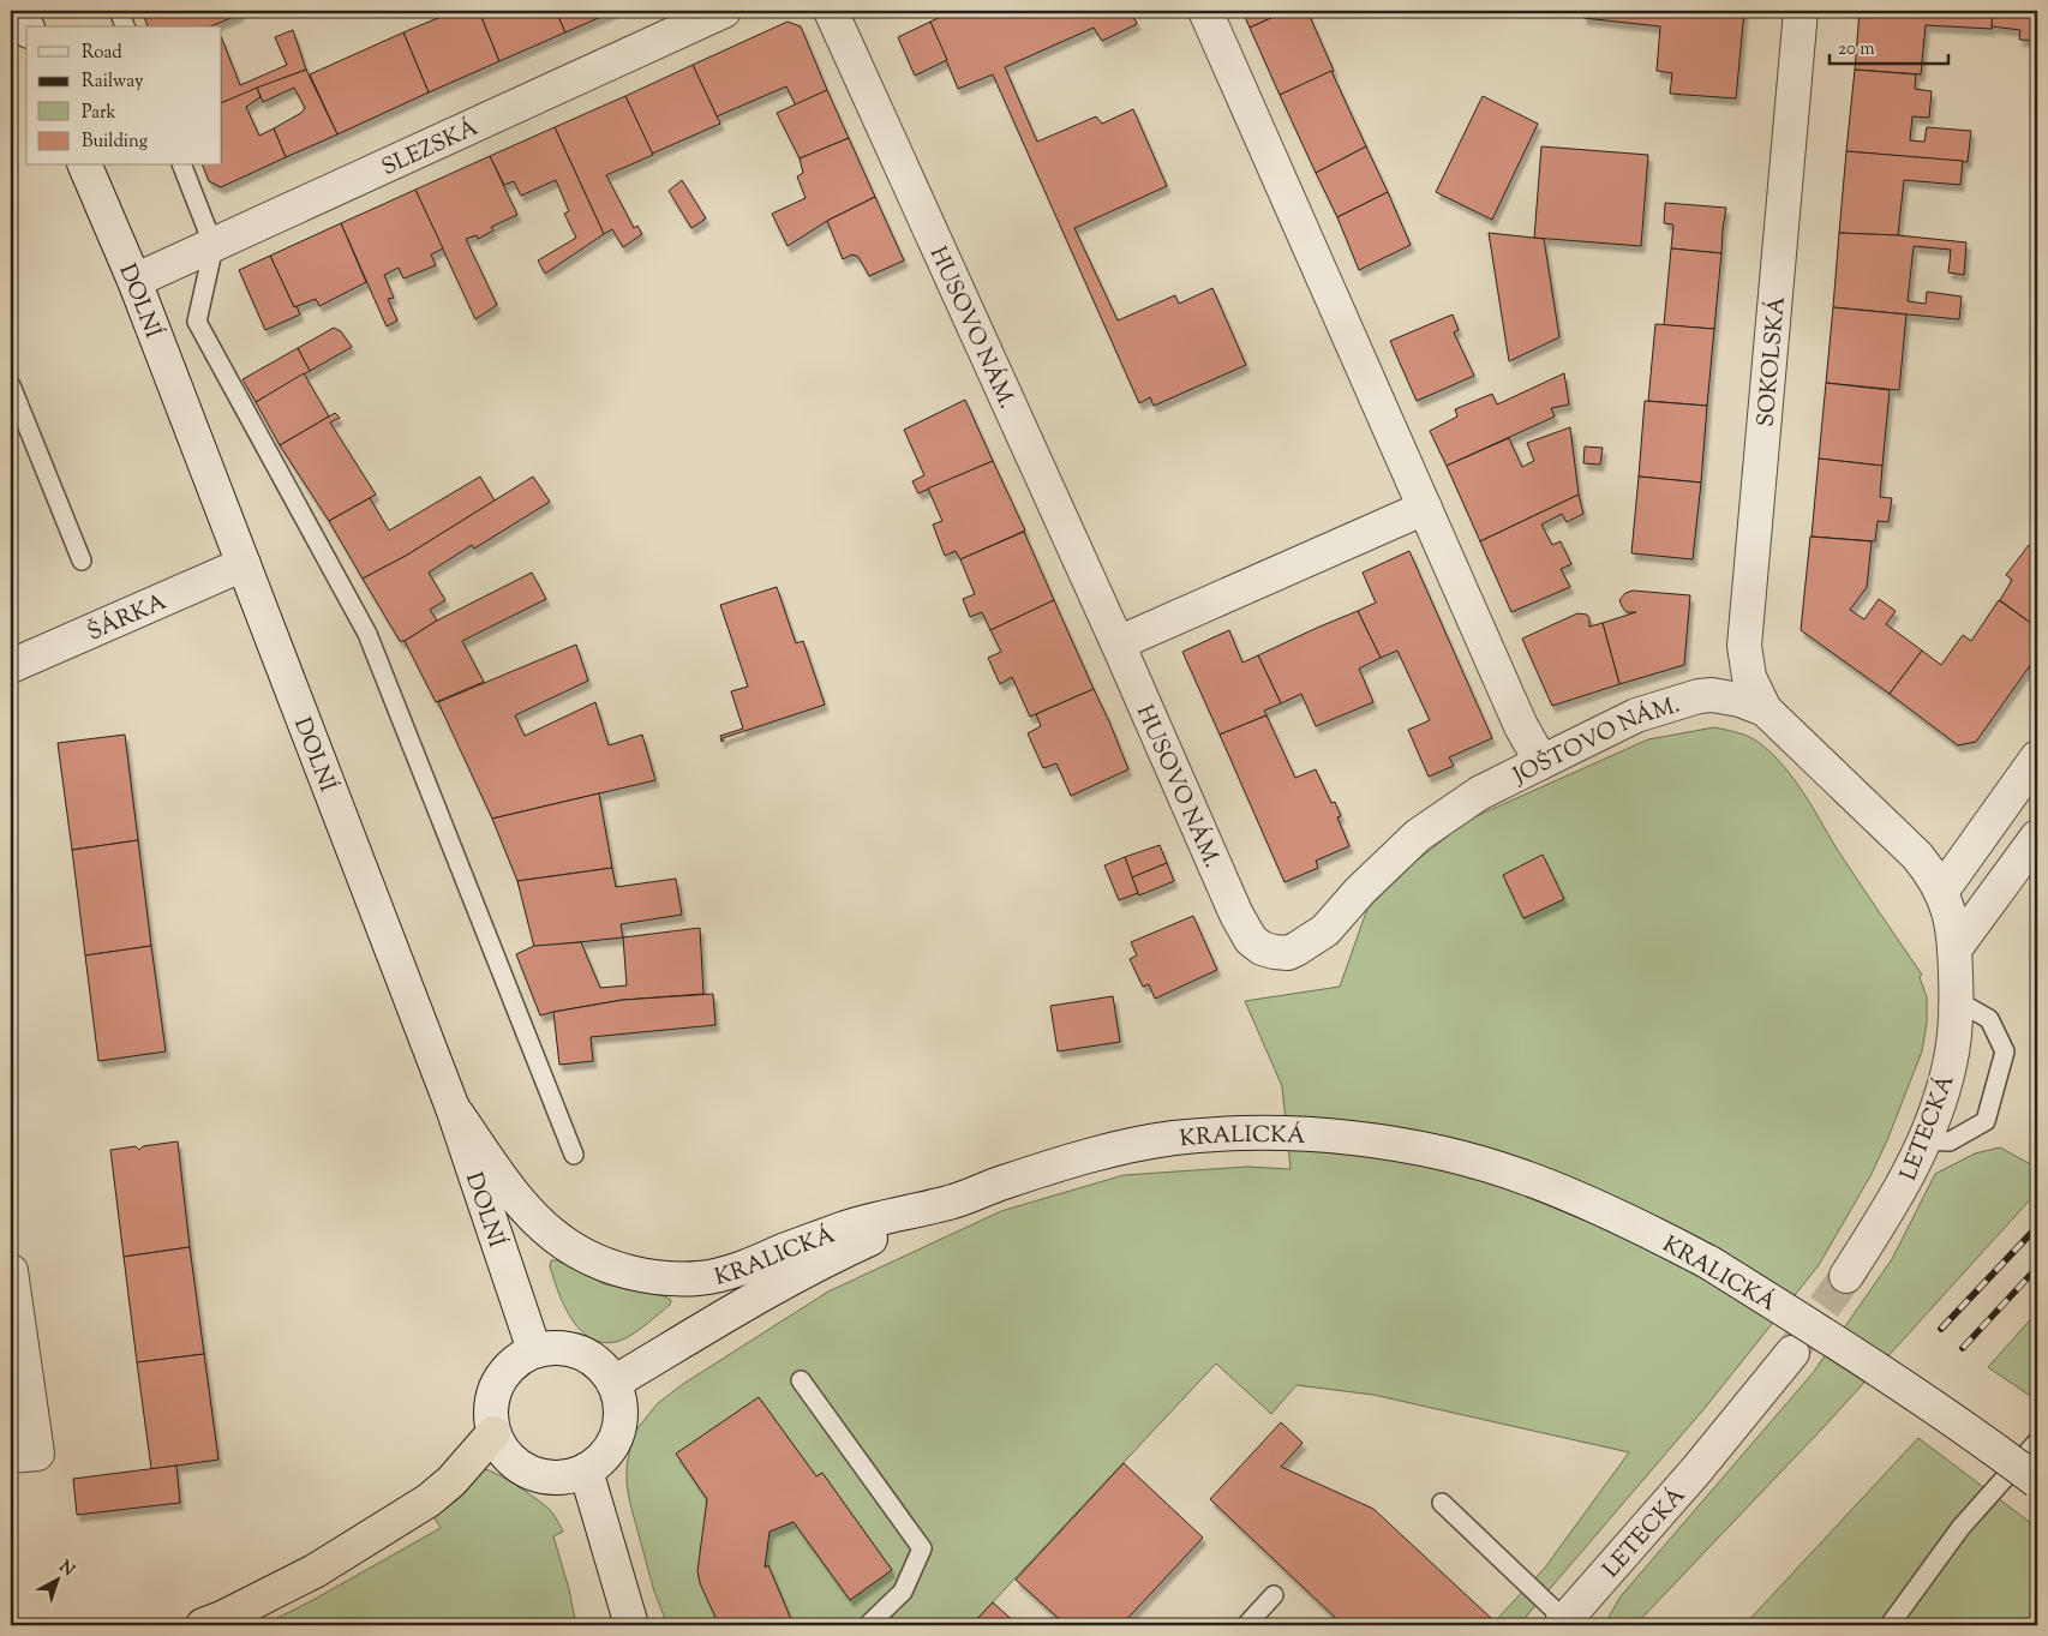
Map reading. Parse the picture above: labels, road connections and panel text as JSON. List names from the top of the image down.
{
  "streets": {
    "street": [
      "SLEZSKÁ",
      "DOLNÍ",
      "HUSOVO NÁM.",
      "SOKOLSKÁ",
      "ŠÁRKA",
      "JOŠTOVO NÁM.",
      "LETECKÁ",
      "KRALICKÁ"
    ]
  },
  "crossings": [
    ["SLEZSKÁ", "DOLNÍ"],
    ["DOLNÍ", "ŠÁRKA"],
    ["DOLNÍ", "KRALICKÁ"],
    ["HUSOVO NÁM.", "JOŠTOVO NÁM."],
    ["SOKOLSKÁ", "JOŠTOVO NÁM."],
    ["JOŠTOVO NÁM.", "LETECKÁ"]
  ],
  "legend": [
    "Road",
    "Railway",
    "Park",
    "Building"
  ],
  "scale_bar": "20 m",
  "north": "top right"
}
